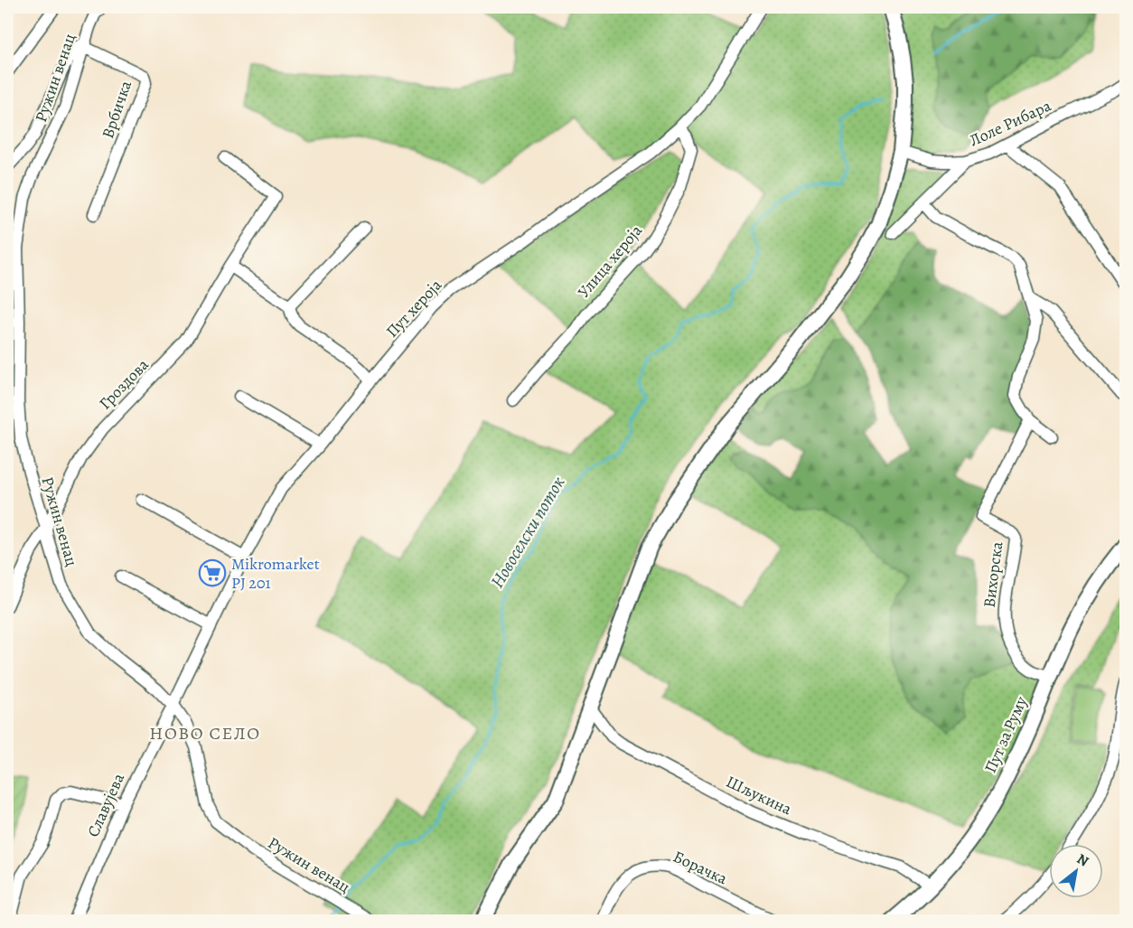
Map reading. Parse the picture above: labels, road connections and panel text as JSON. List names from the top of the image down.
{
  "streets": {
    "main road": ["Пут за Руму"],
    "street": [
      "Ружин венац",
      "Врбичка",
      "Лоле Рибара",
      "Улица хероја",
      "Пут хероја",
      "Гроздова",
      "Вихорска",
      "Шљукина",
      "Славујева",
      "Борачка"
    ]
  },
  "crossings": [
    ["Ружин венац", "Врбичка"],
    ["Ружин венац", "Пут хероја"],
    ["Ружин венац", "Гроздова"],
    ["Ружин венац", "Славујева"],
    ["Улица хероја", "Пут хероја"],
    ["Пут хероја", "Славујева"],
    ["Вихорска", "Пут за Руму"],
    ["Пут за Руму", "Шљукина"]
  ],
  "districts": ["НОВО СЕЛО"],
  "water": ["Новоселски поток"],
  "places": {
    "supermarket": ["Mikromarket PJ 201"]
  },
  "north": "top right"
}
